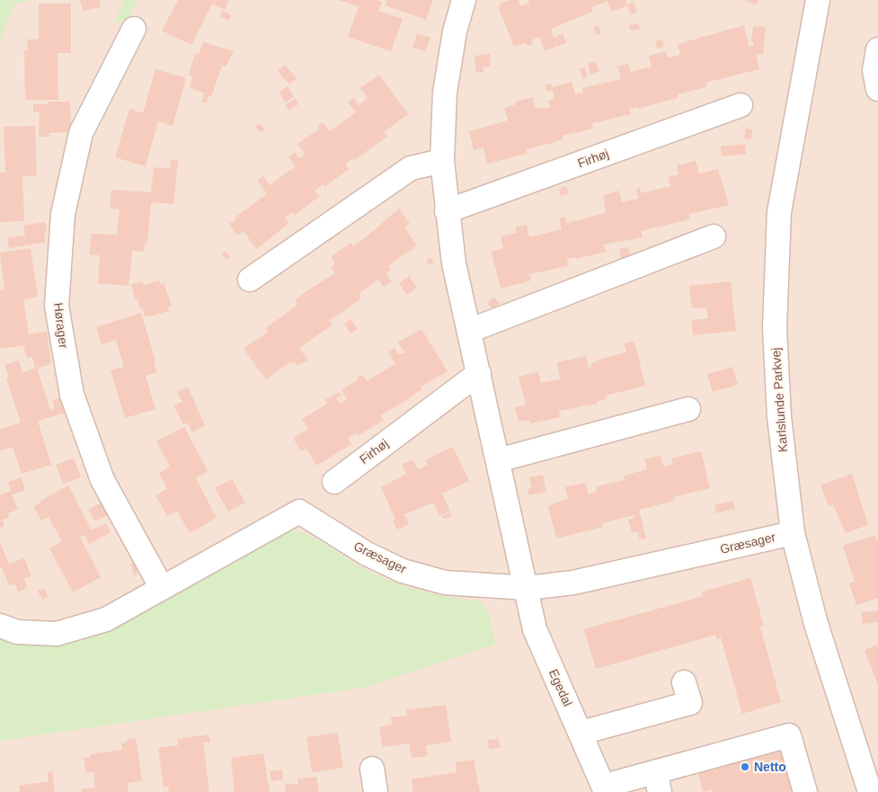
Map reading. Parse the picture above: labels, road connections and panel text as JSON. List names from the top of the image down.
{
  "streets": {
    "street": [
      "Firhøj",
      "Hørager",
      "Karlslunde Parkvej",
      "Græsager",
      "Egedal"
    ]
  },
  "crossings": [
    ["Hørager", "Græsager"],
    ["Karlslunde Parkvej", "Græsager"],
    ["Græsager", "Egedal"]
  ],
  "places": ["Netto"]
}
